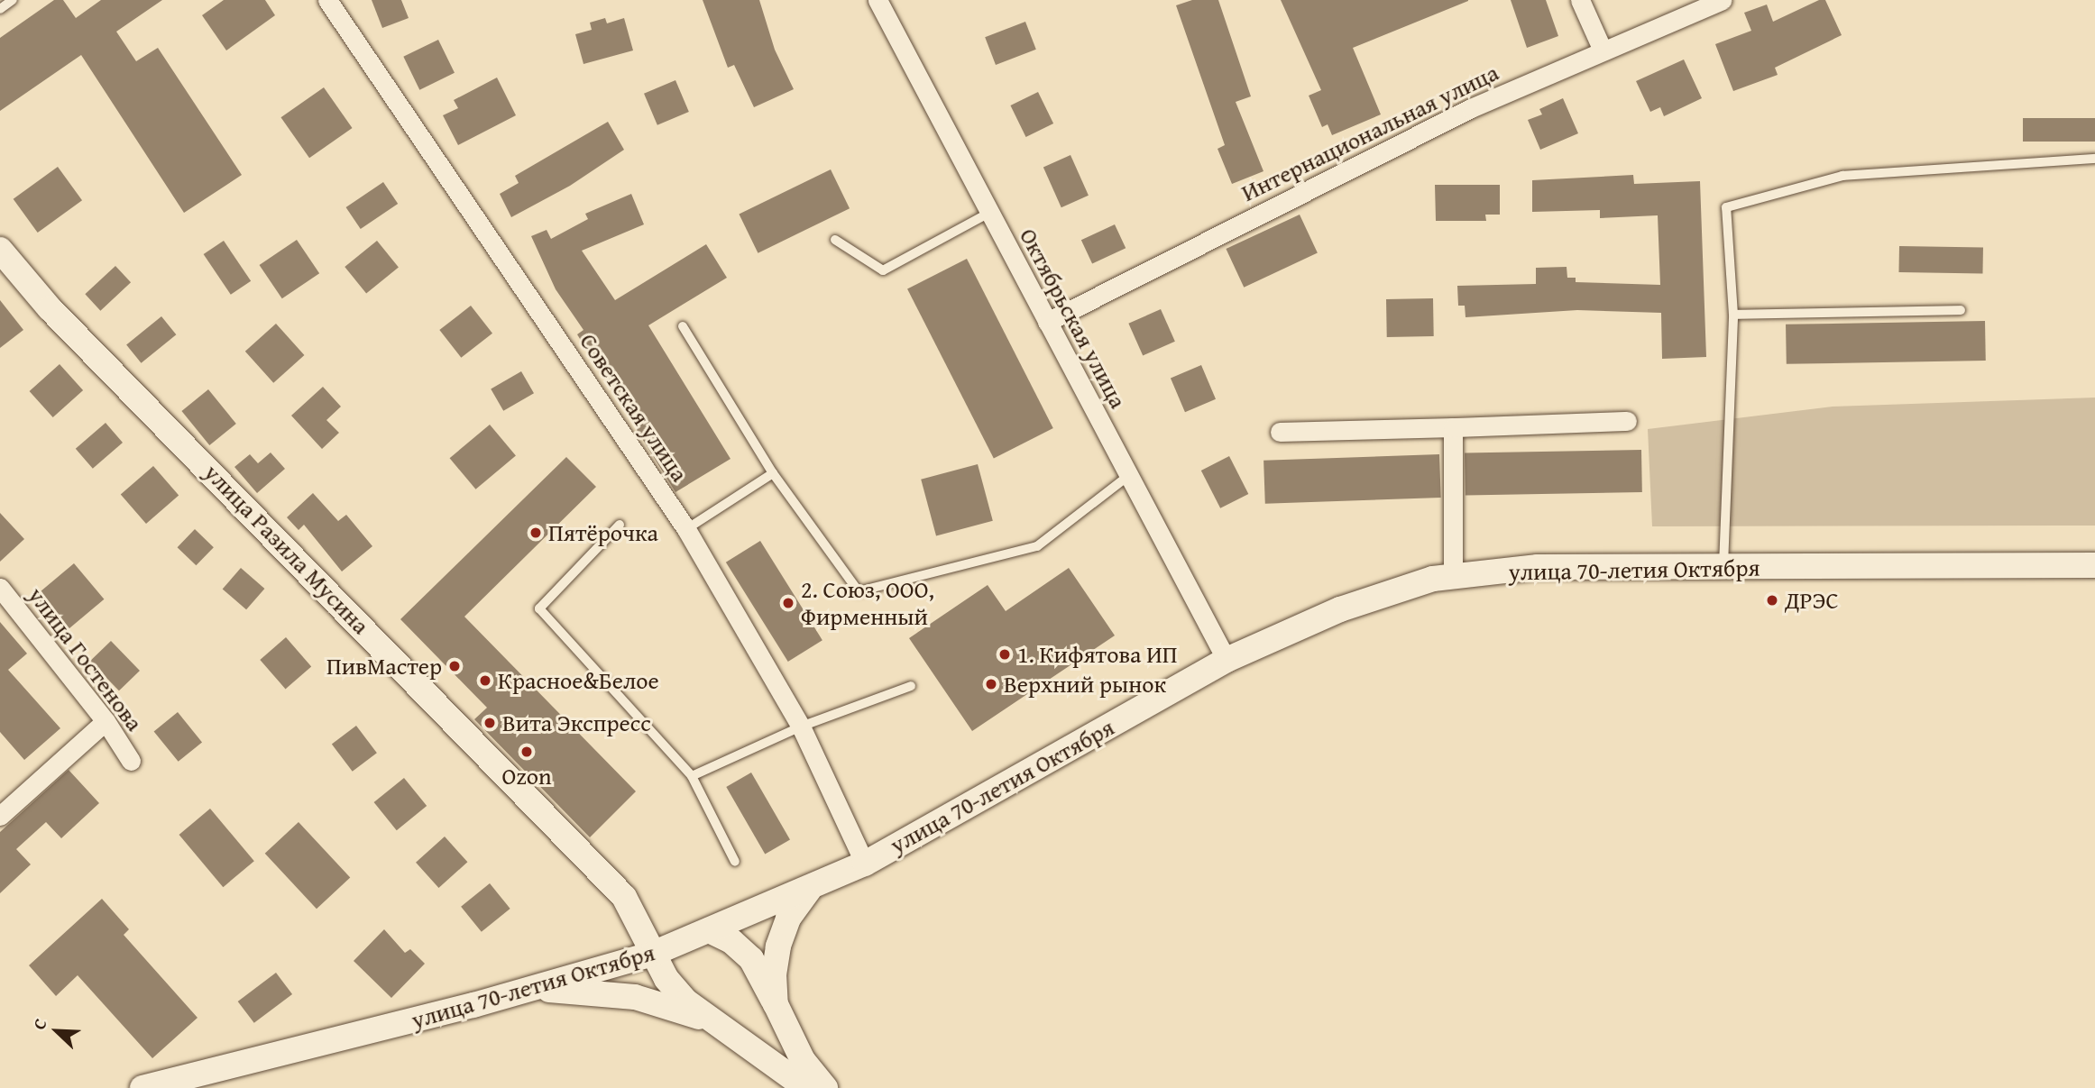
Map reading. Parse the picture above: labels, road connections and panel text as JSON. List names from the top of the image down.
{
  "streets": {
    "main road": ["улица Разила Мусина", "улица 70-летия Октября"],
    "street": [
      "Интернациональная улица",
      "Октябрьская улица",
      "Советская улица",
      "улица Гостенова"
    ]
  },
  "crossings": [
    ["Интернациональная улица", "Октябрьская улица"],
    ["Октябрьская улица", "улица 70-летия Октября"],
    ["Советская улица", "улица 70-летия Октября"],
    ["улица Разила Мусина", "улица 70-летия Октября"]
  ],
  "places": [
    "Пятёрочка",
    "ДРЭС",
    "2. Союз, ООО, Фирменный",
    "1. Кифятова ИП",
    "ПивМастер",
    "Красное&Белое",
    "Верхний рынок",
    "Вита Экспресс",
    "Ozon"
  ],
  "north": "top left"
}
